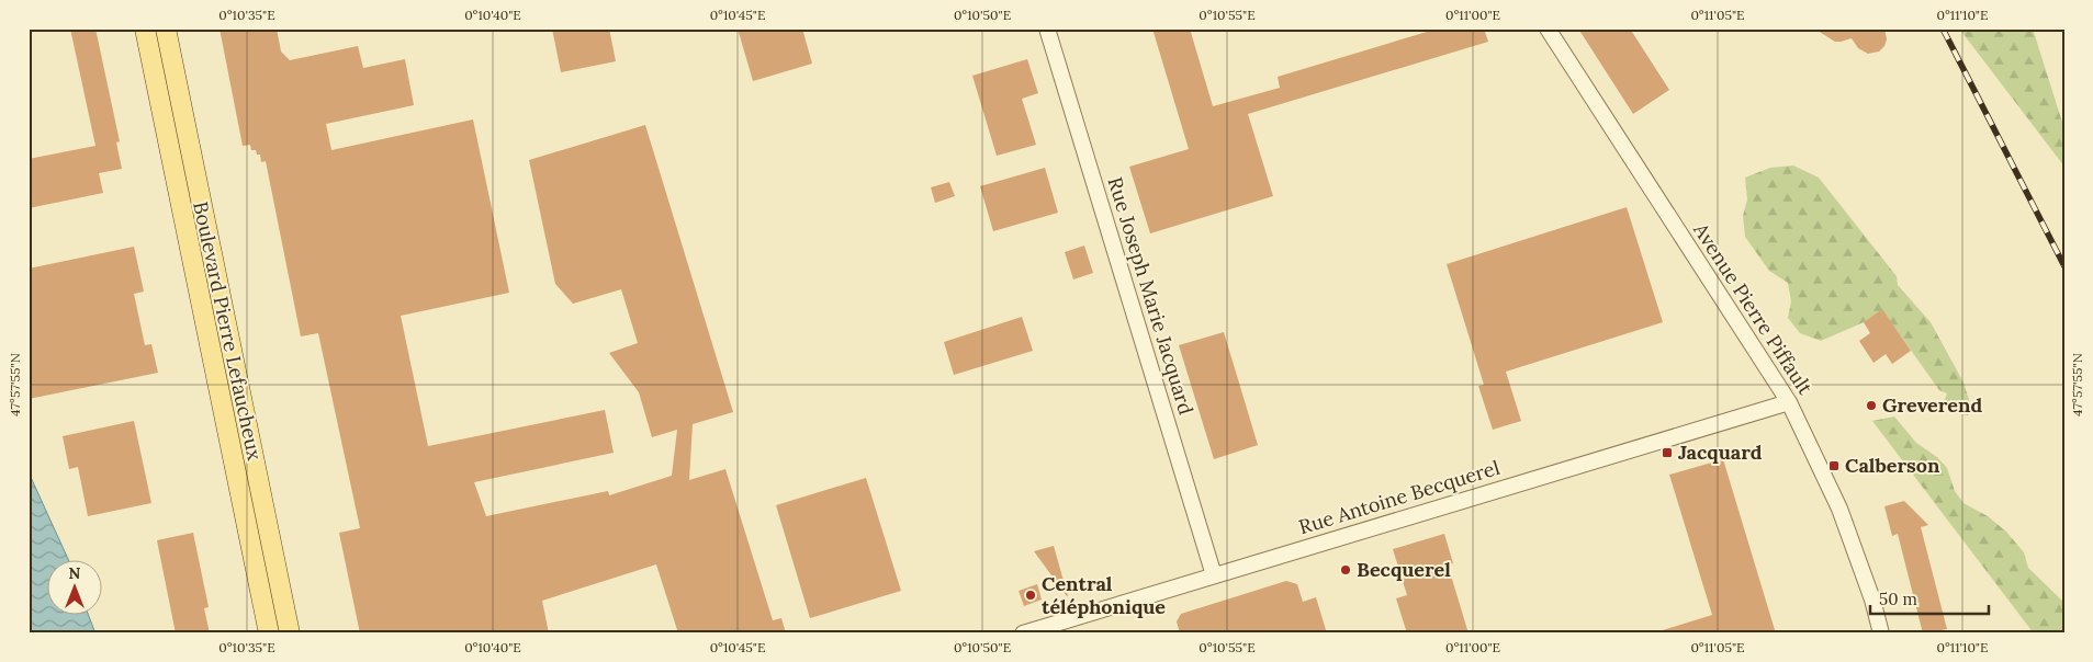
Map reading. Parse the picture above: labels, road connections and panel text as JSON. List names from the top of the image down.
{
  "streets": {
    "main road": ["Boulevard Pierre Lefaucheux"],
    "street": ["Rue Joseph Marie Jacquard", "Avenue Pierre Piffault", "Rue Antoine Becquerel"]
  },
  "crossings": [
    ["Rue Joseph Marie Jacquard", "Rue Antoine Becquerel"],
    ["Avenue Pierre Piffault", "Rue Antoine Becquerel"]
  ],
  "places": {
    "other": ["Greverend", "Becquerel", "Central téléphonique"],
    "transit": ["Jacquard", "Calberson"]
  },
  "scale_bar": "50 m",
  "north": "top",
  "coordinates": [
    "0°10'35\"E",
    "0°10'40\"E",
    "0°10'45\"E",
    "0°10'50\"E",
    "0°10'55\"E",
    "0°11'00\"E",
    "0°11'05\"E",
    "0°11'10\"E",
    "47°57'55\"N"
  ]
}
